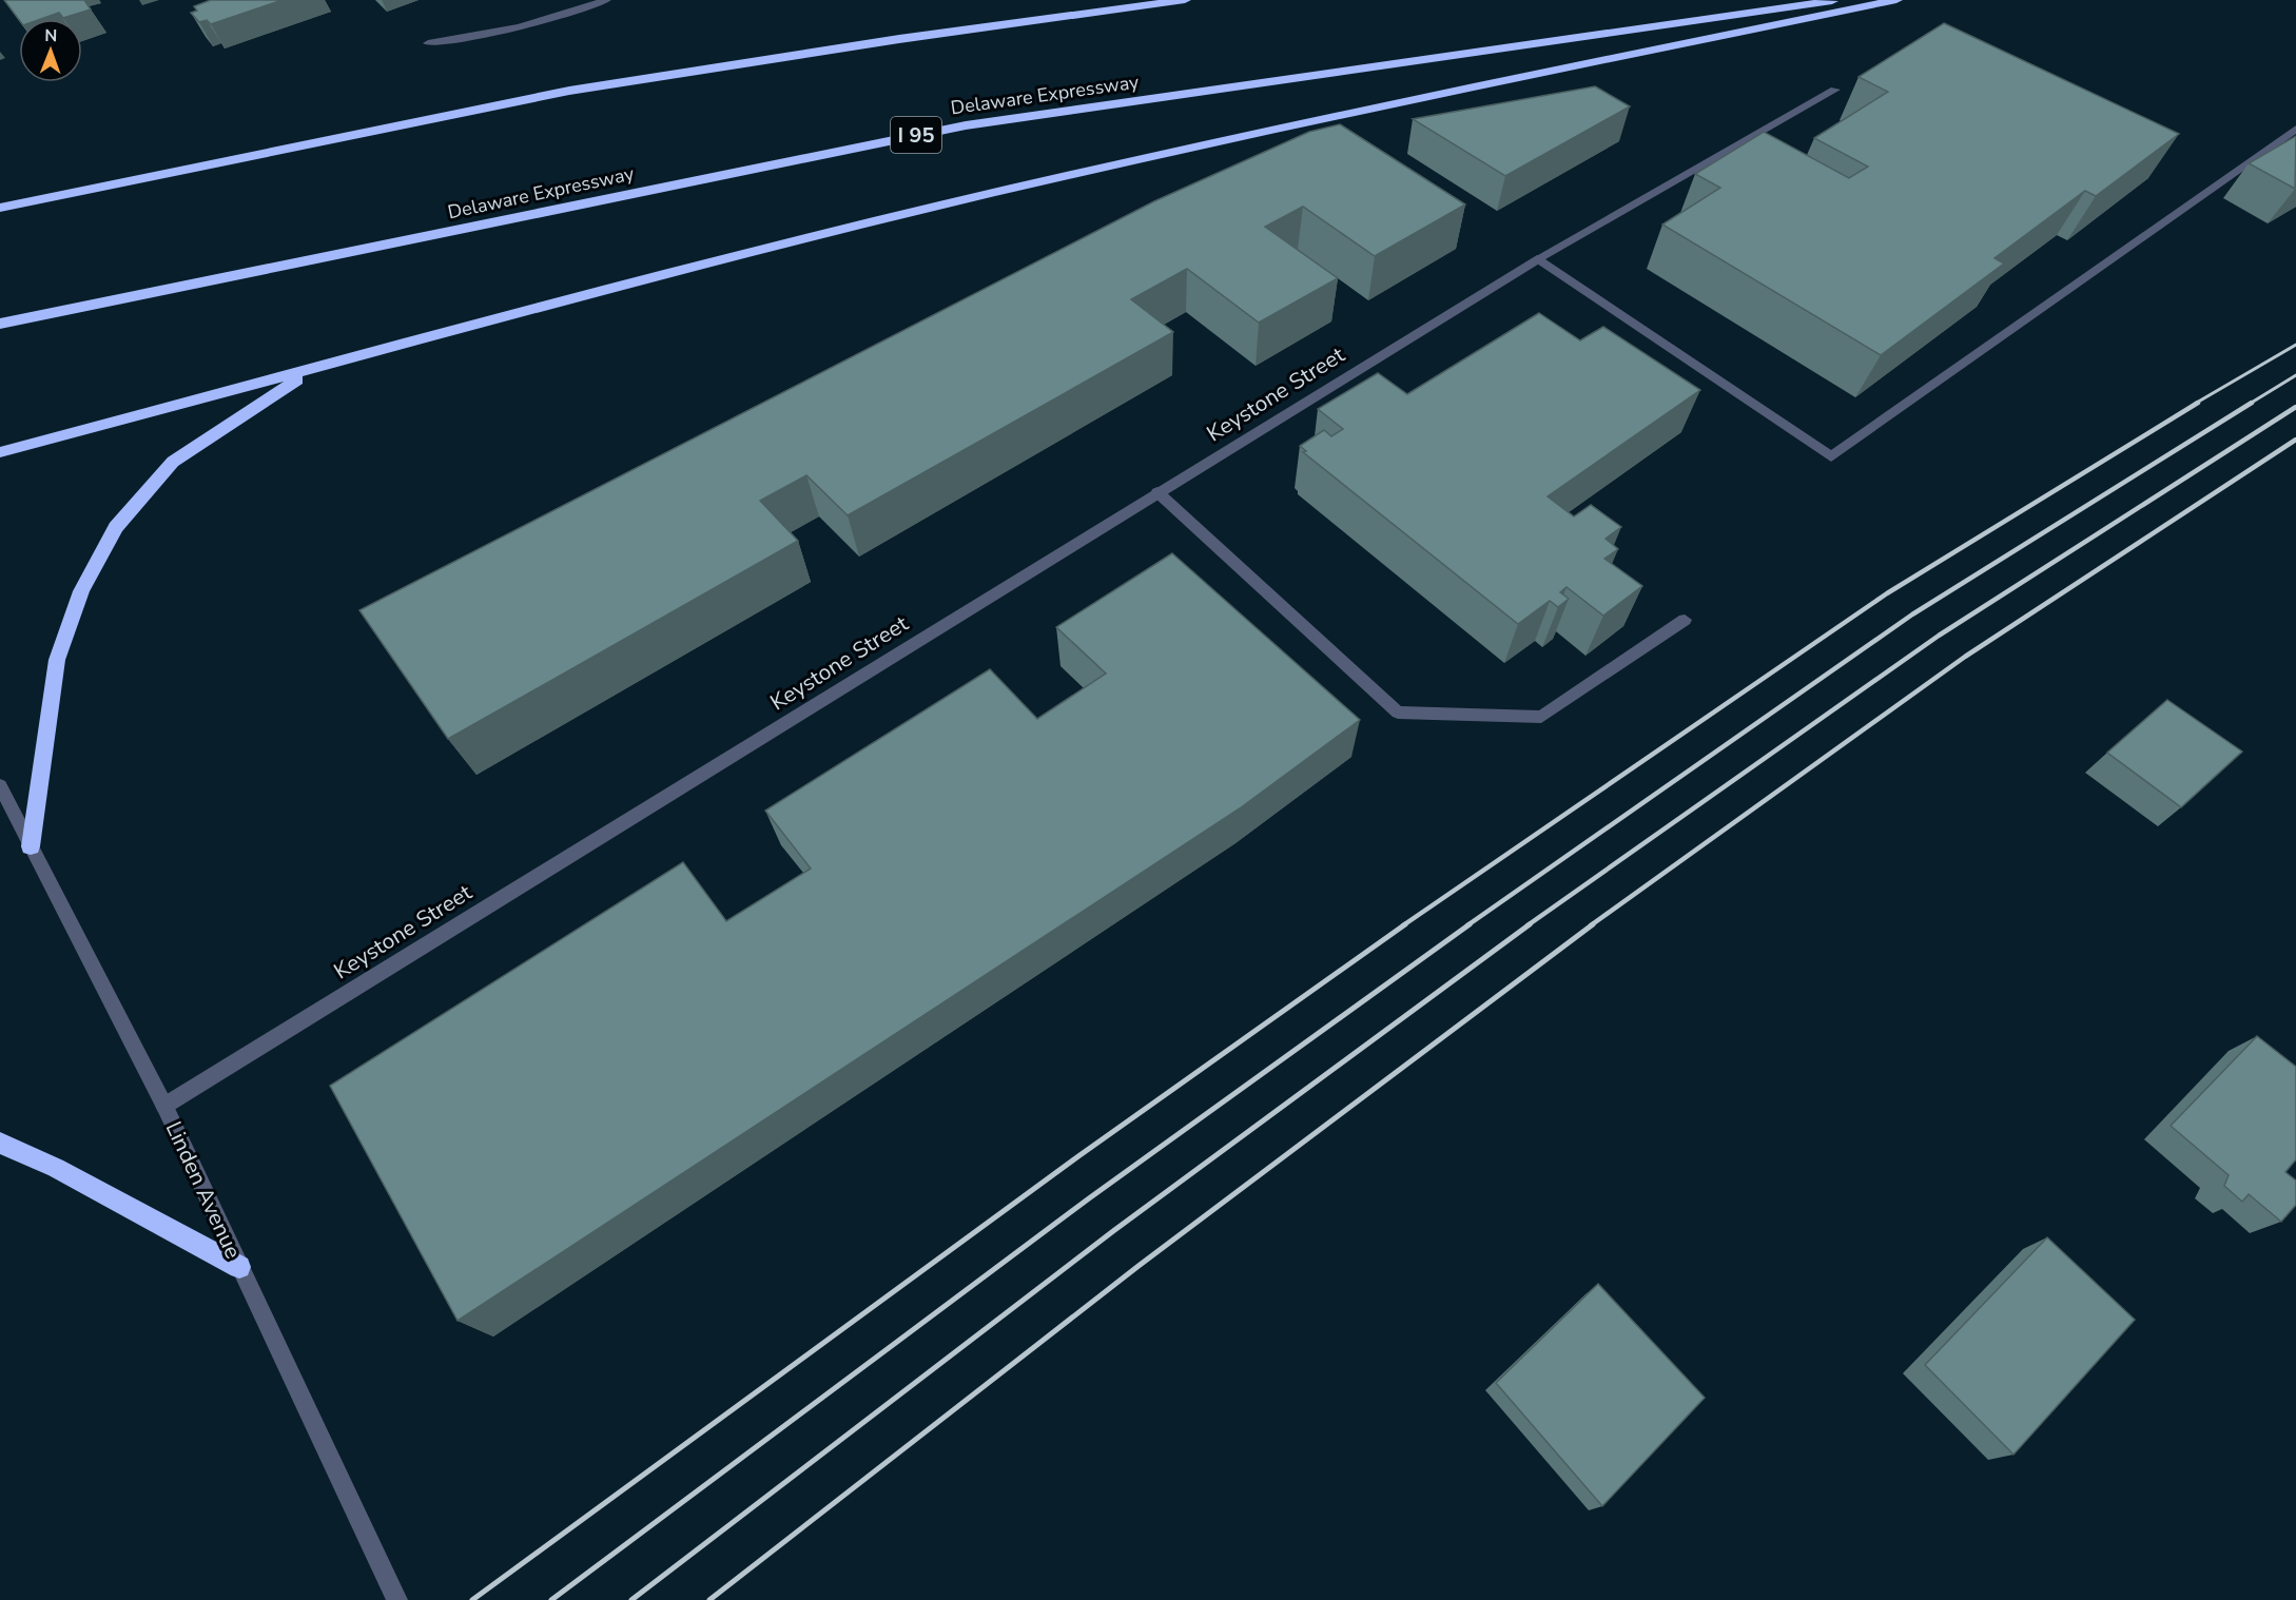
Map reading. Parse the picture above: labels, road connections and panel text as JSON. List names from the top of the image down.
{
  "streets": {
    "highway": ["Delaware Expressway", "I 95"],
    "street": ["Keystone Street", "Linden Avenue"]
  },
  "crossings": [
    ["Keystone Street", "Linden Avenue"]
  ],
  "north": "top"
}
